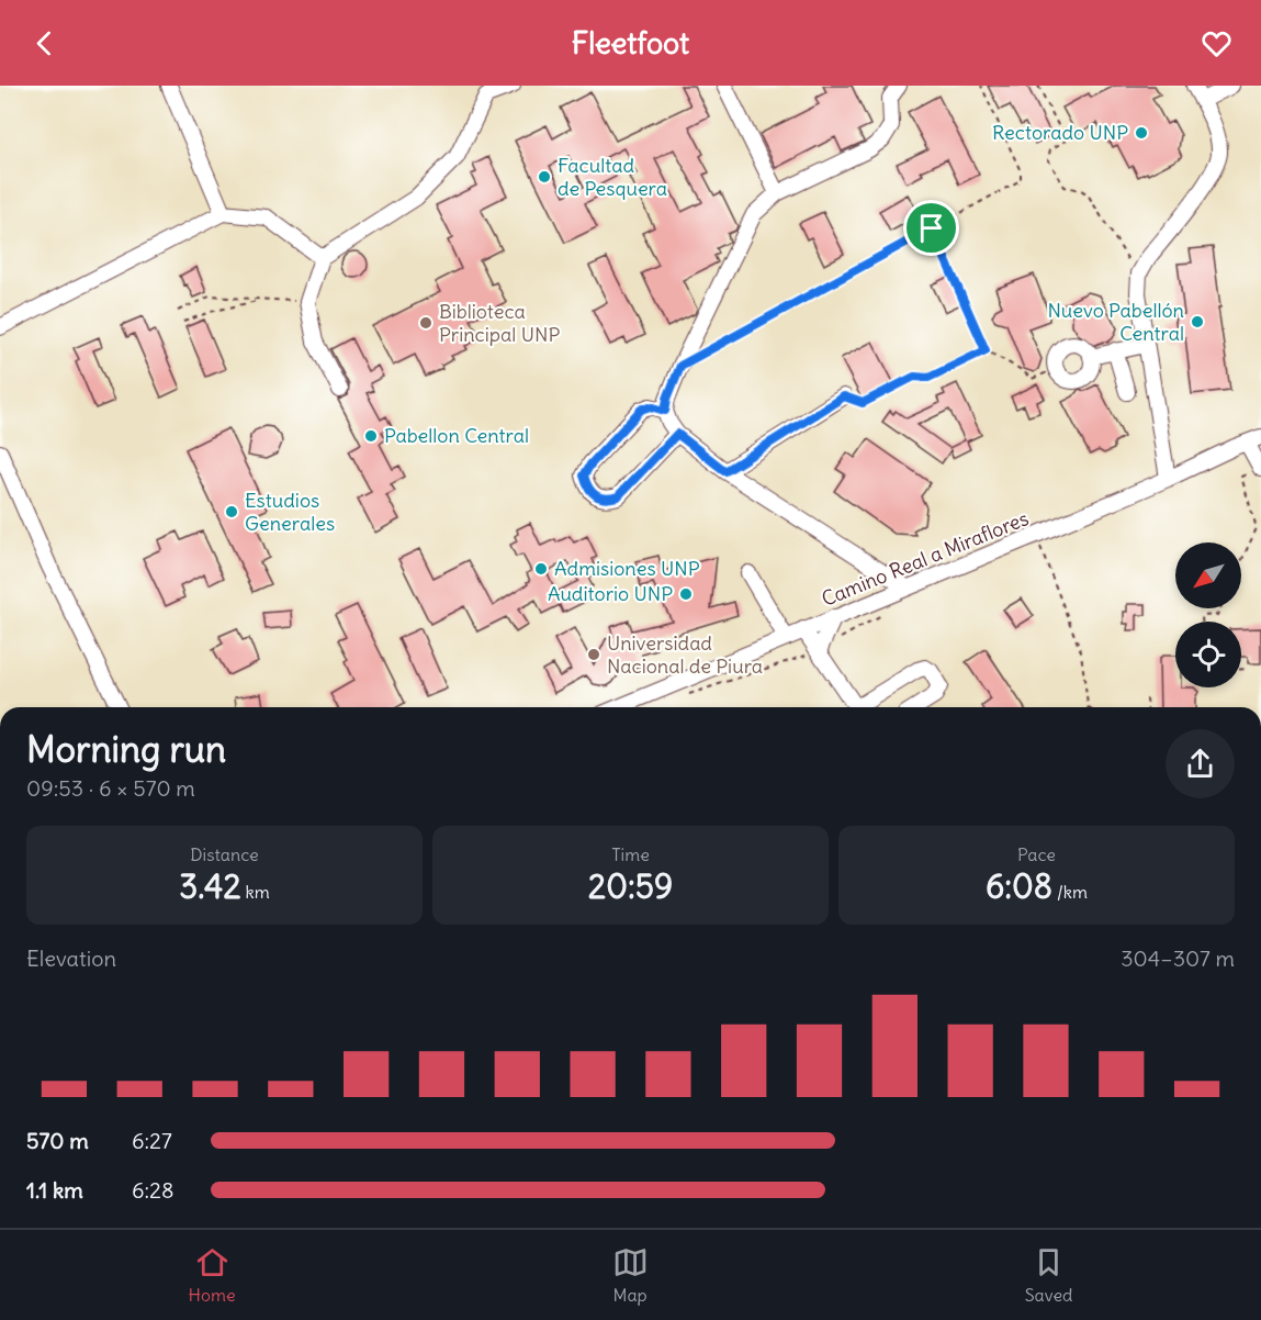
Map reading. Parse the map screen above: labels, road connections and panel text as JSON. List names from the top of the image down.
{
  "streets": {
    "lane": ["Camino Real a Miraflores"]
  },
  "places": [
    "Rectorado UNP",
    "Facultad de Pesquera",
    "Nuevo Pabellón Central",
    "Biblioteca Principal UNP",
    "Pabellon Central",
    "Estudios Generales",
    "Admisiones UNP",
    "Auditorio UNP",
    "Universidad Nacional de Piura"
  ],
  "north": "bottom left",
  "page": {
    "header": "Fleetfoot",
    "heading": ["Morning run", "09:53 · 6 × 570 m"],
    "stats": [
      ["Distance", "3.42 km"],
      ["Time", "20:59"],
      ["Pace", "6:08 /km"]
    ],
    "chart": ["Elevation", "304–307 m"],
    "list": [
      {
        "name": "570 m",
        "note": "6:27"
      },
      {
        "name": "1.1 km",
        "note": "6:28"
      }
    ],
    "tabs": ["Home", "Map", "Saved"]
  }
}
